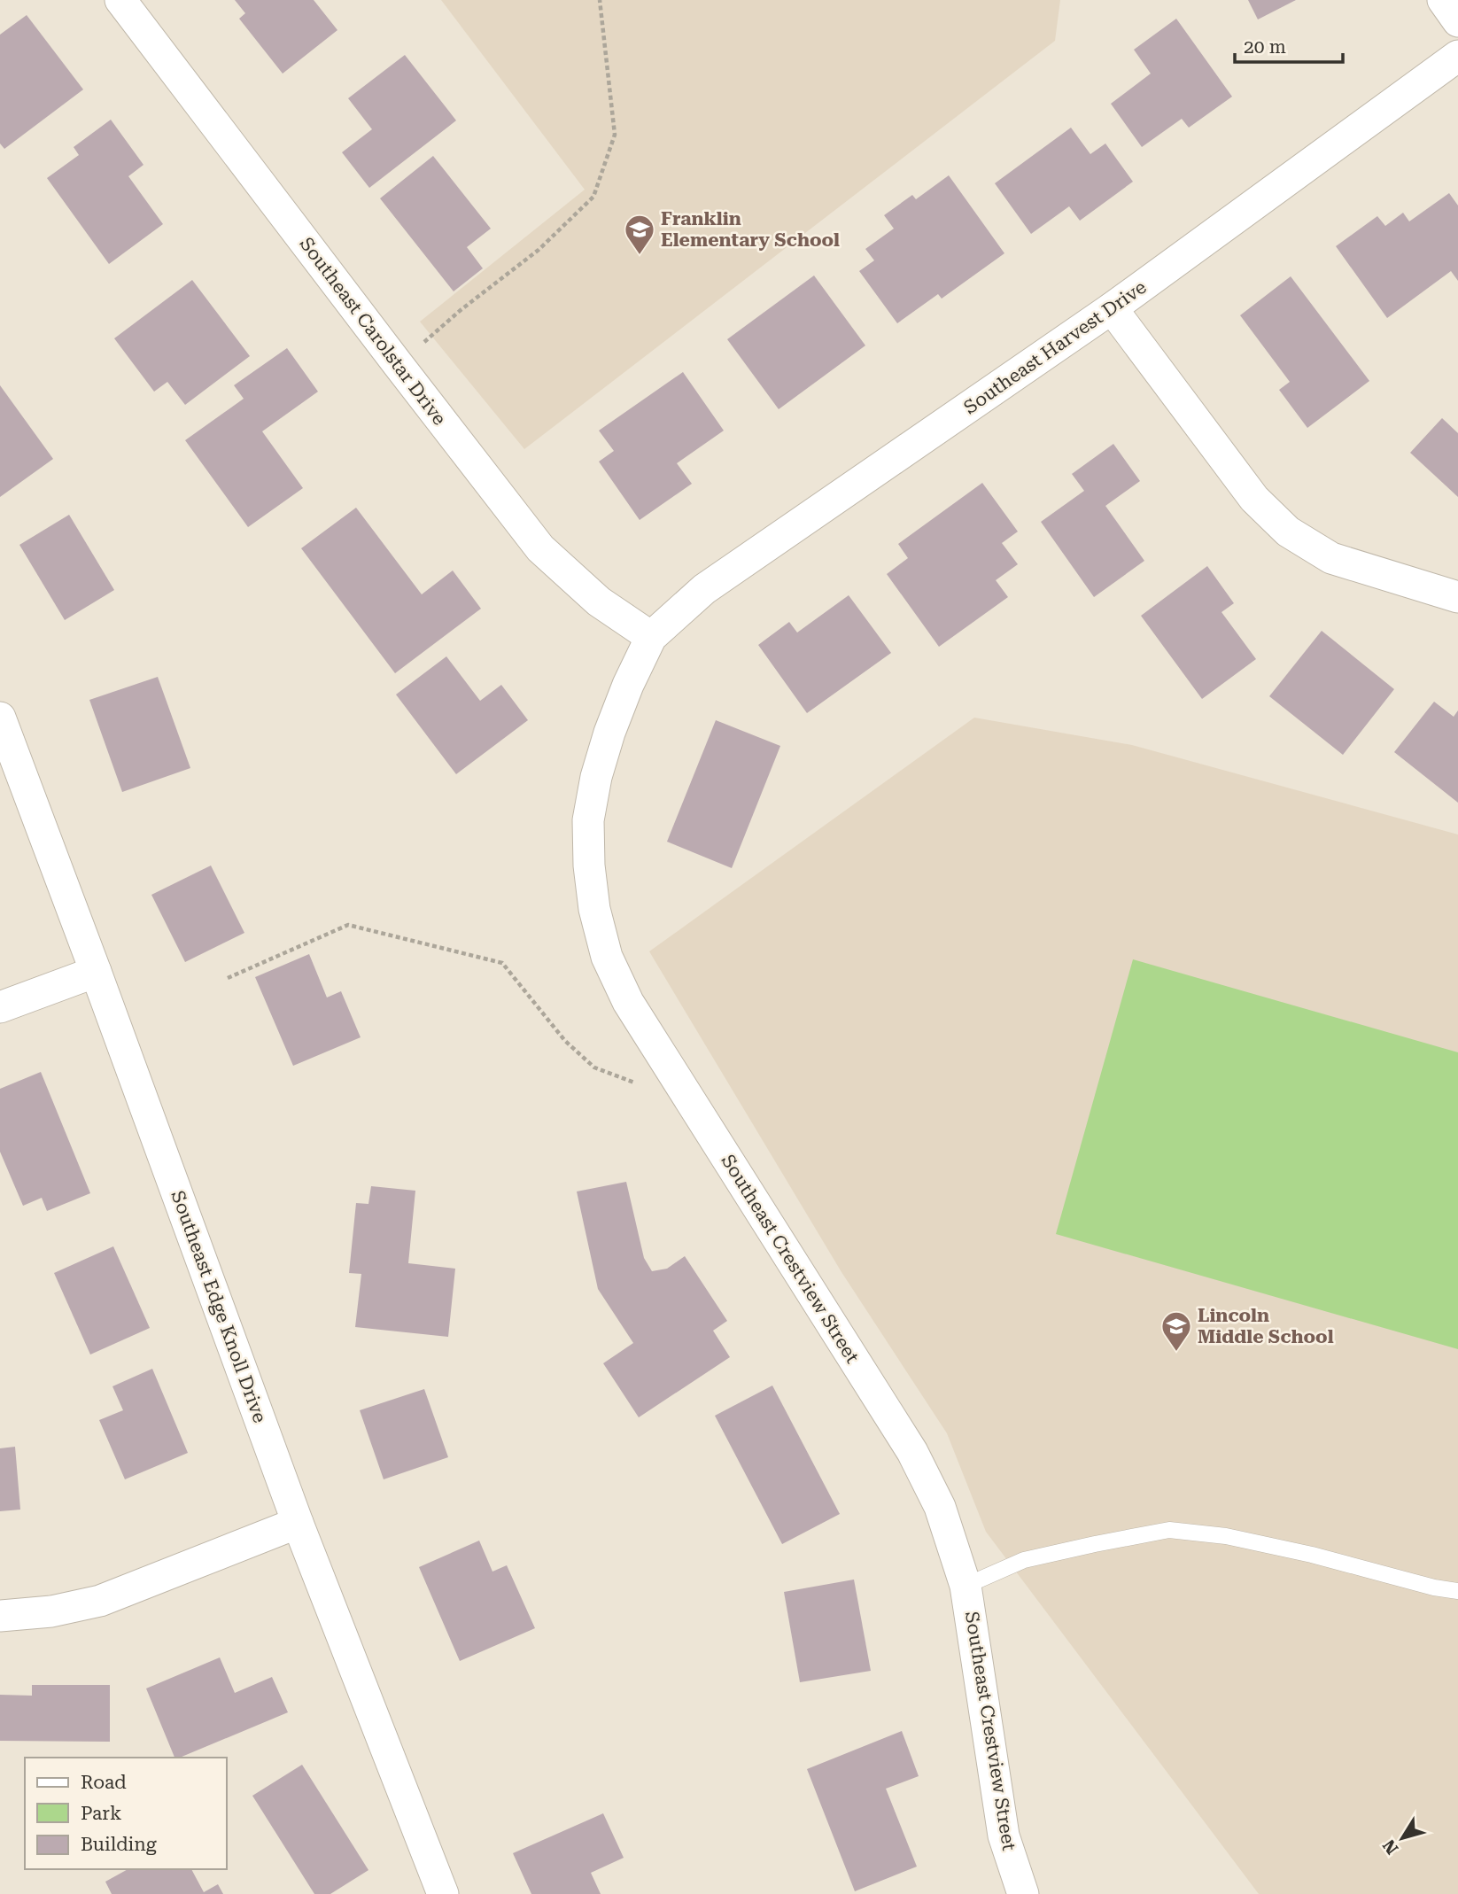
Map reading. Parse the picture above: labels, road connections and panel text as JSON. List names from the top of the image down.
{
  "streets": {
    "street": [
      "Southeast Carolstar Drive",
      "Southeast Harvest Drive",
      "Southeast Crestview Street",
      "Southeast Edge Knoll Drive"
    ]
  },
  "crossings": [
    ["Southeast Carolstar Drive", "Southeast Harvest Drive"],
    ["Southeast Carolstar Drive", "Southeast Crestview Street"],
    ["Southeast Harvest Drive", "Southeast Crestview Street"]
  ],
  "places": {
    "school or university": ["Franklin Elementary School", "Lincoln Middle School"]
  },
  "legend": ["Road", "Park", "Building"],
  "scale_bar": "20 m",
  "north": "bottom left"
}
